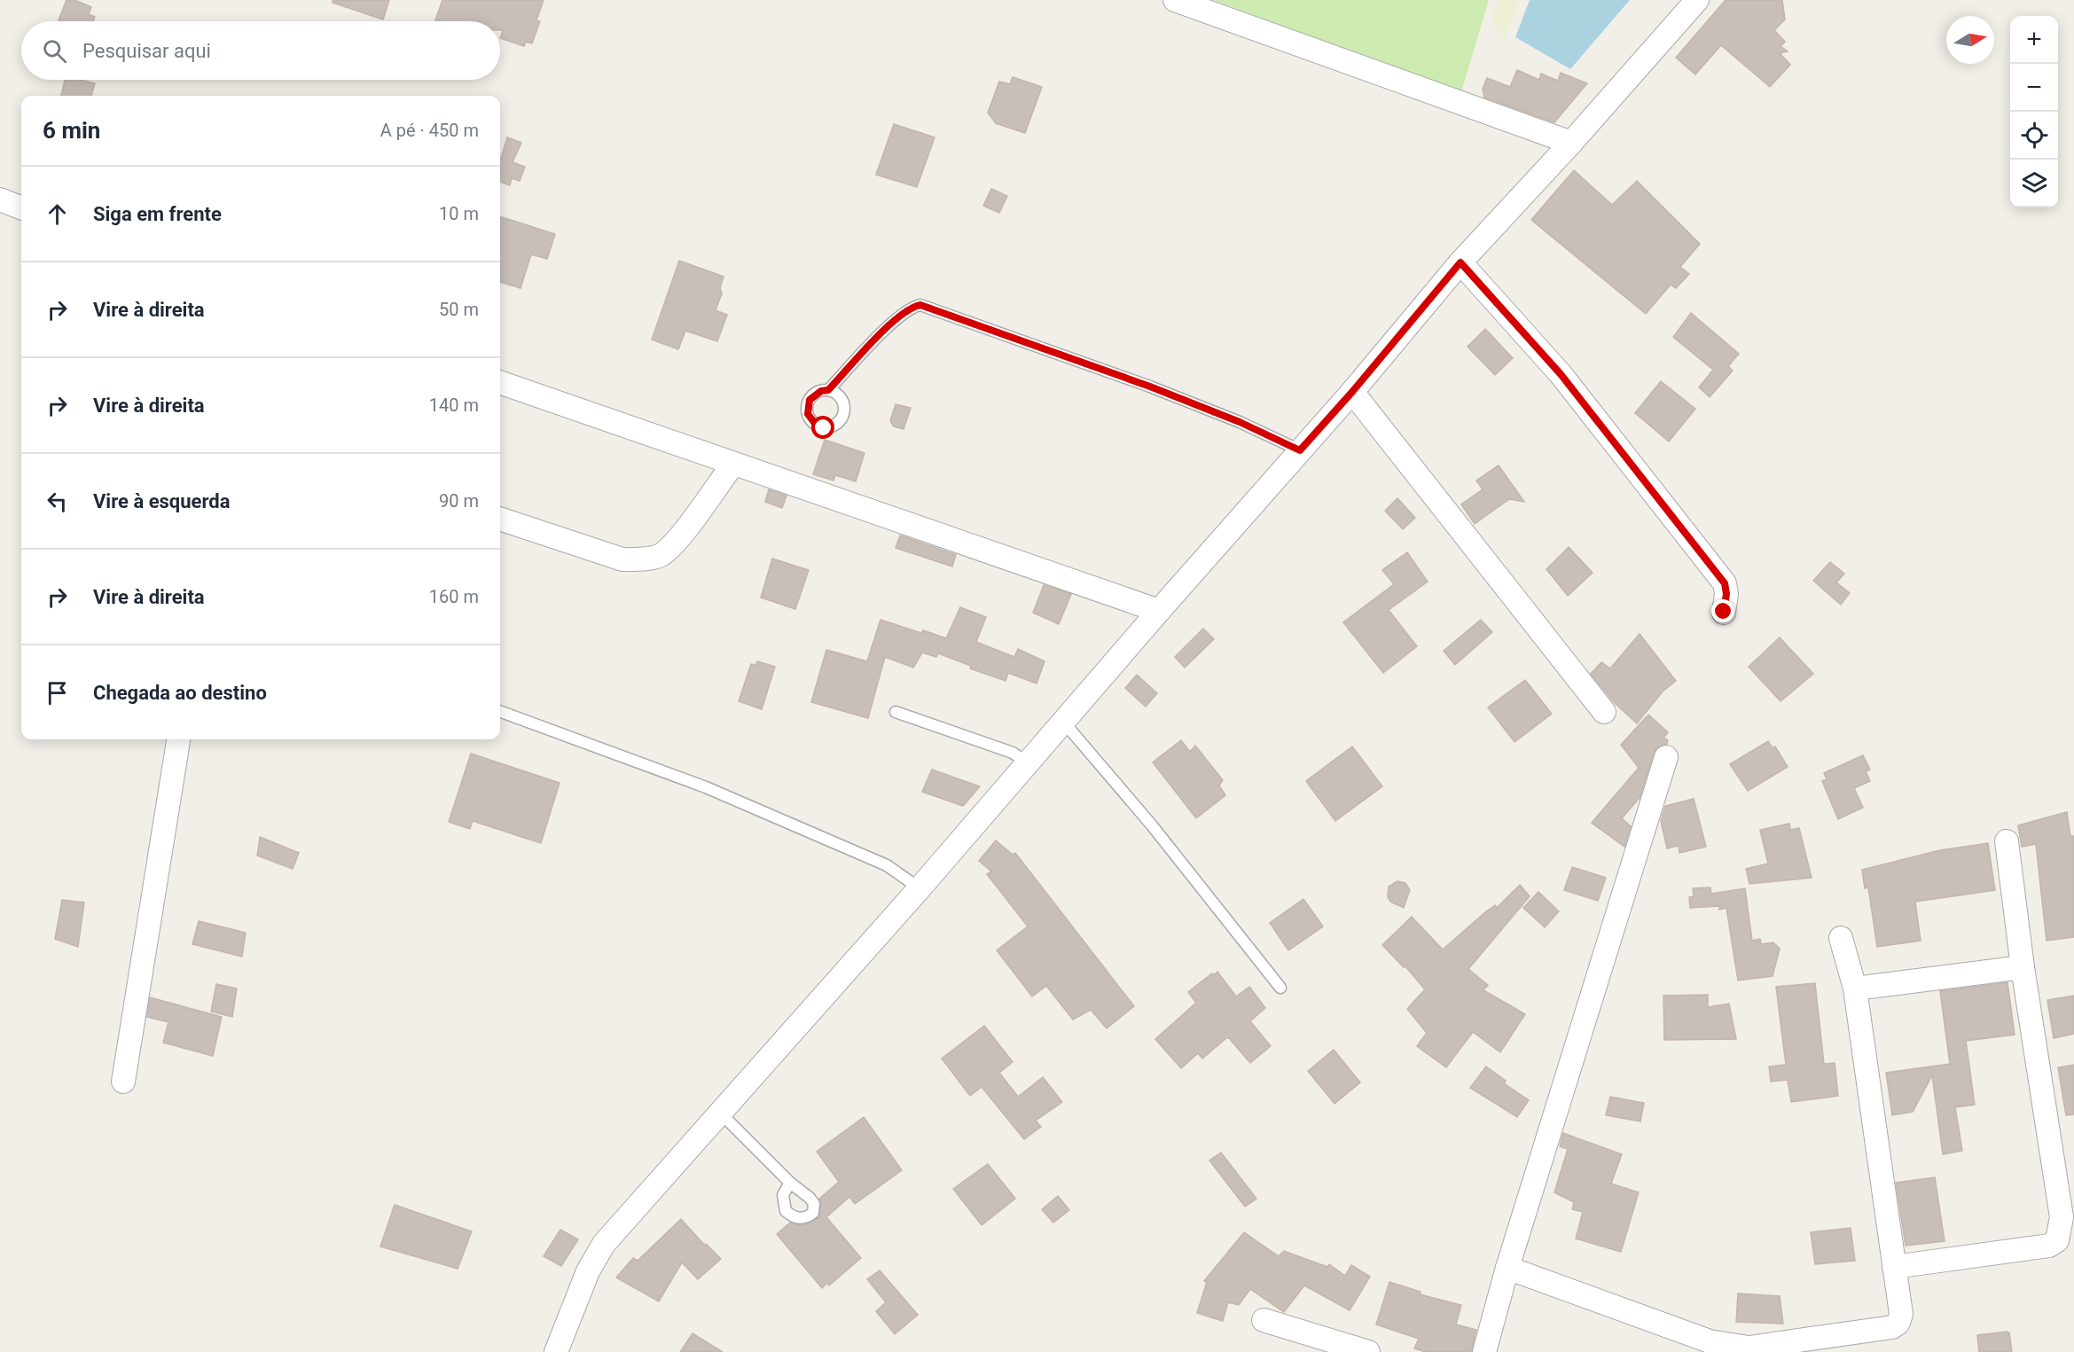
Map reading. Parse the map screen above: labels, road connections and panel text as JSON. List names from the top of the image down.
{
  "north": "right",
  "page": {
    "map_buttons": ["+", "−"],
    "search": "Pesquisar aqui",
    "heading": ["6 min", "A pé · 450 m"],
    "list": [
      ["Siga em frente", "10 m"],
      ["Vire à direita", "50 m"],
      ["Vire à direita", "140 m"],
      ["Vire à esquerda", "90 m"],
      ["Vire à direita", "160 m"],
      "Chegada ao destino"
    ]
  }
}
